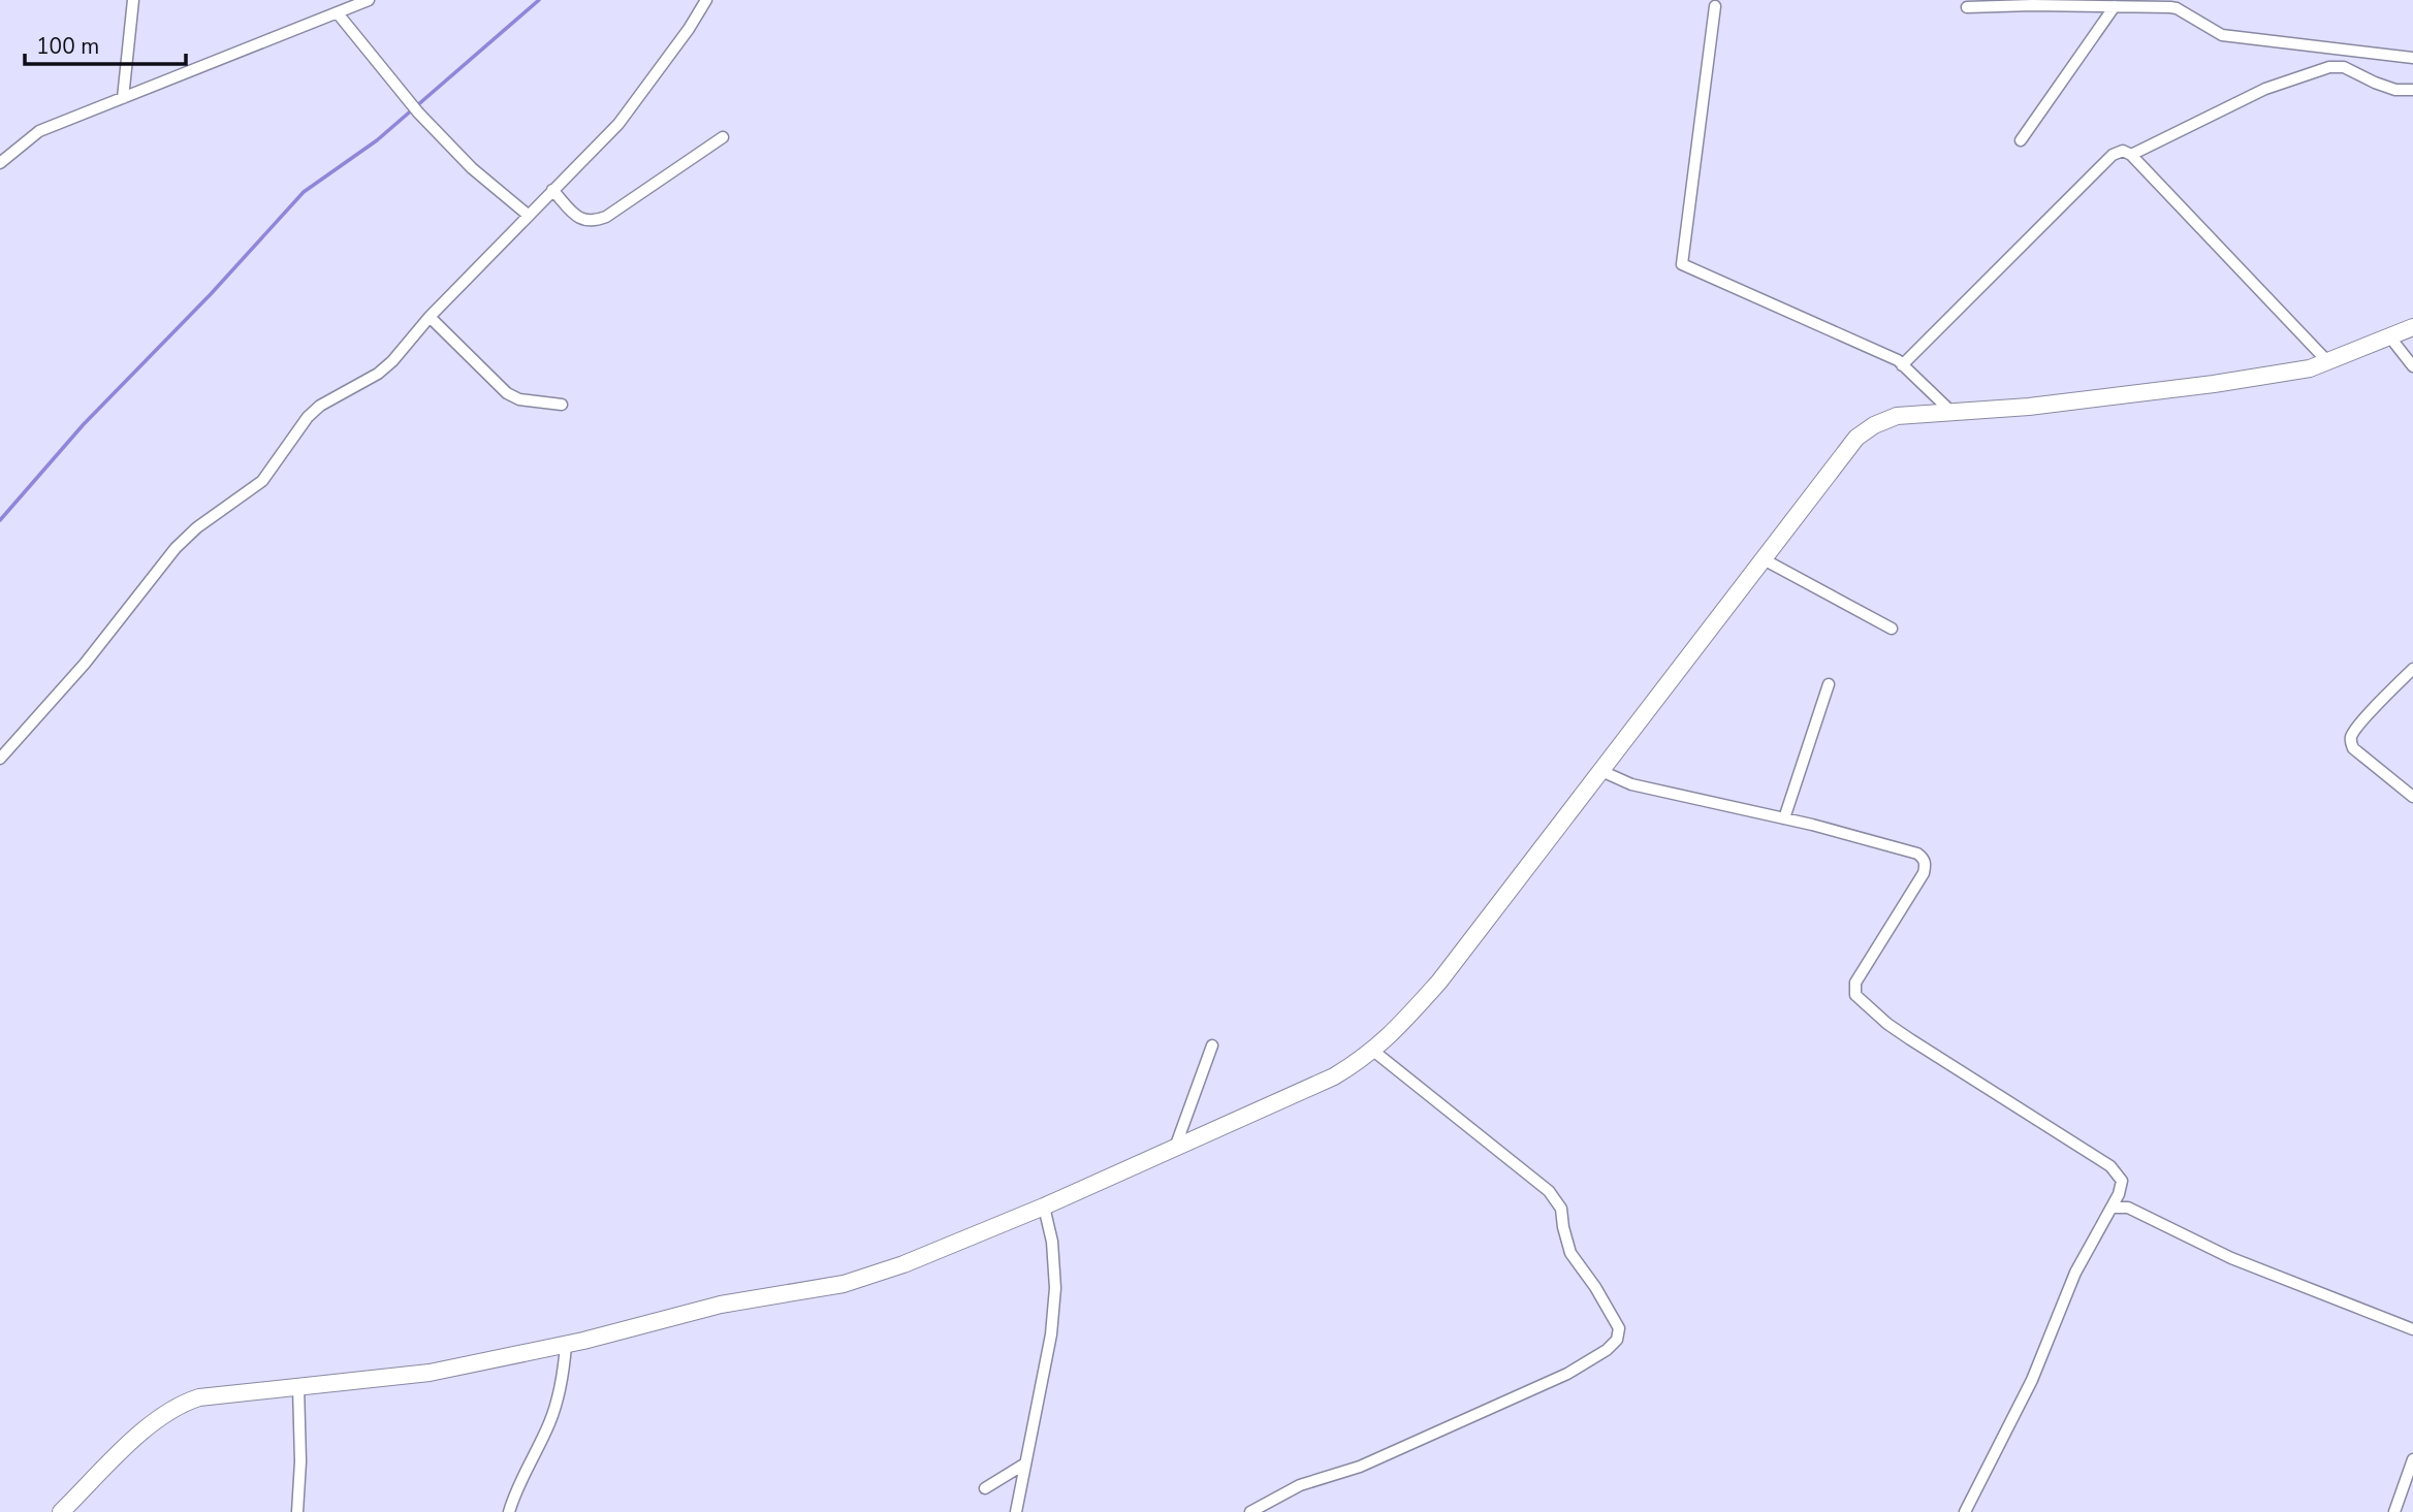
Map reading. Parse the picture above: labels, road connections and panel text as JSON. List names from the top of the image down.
{
  "scale_bar": "100 m"
}
